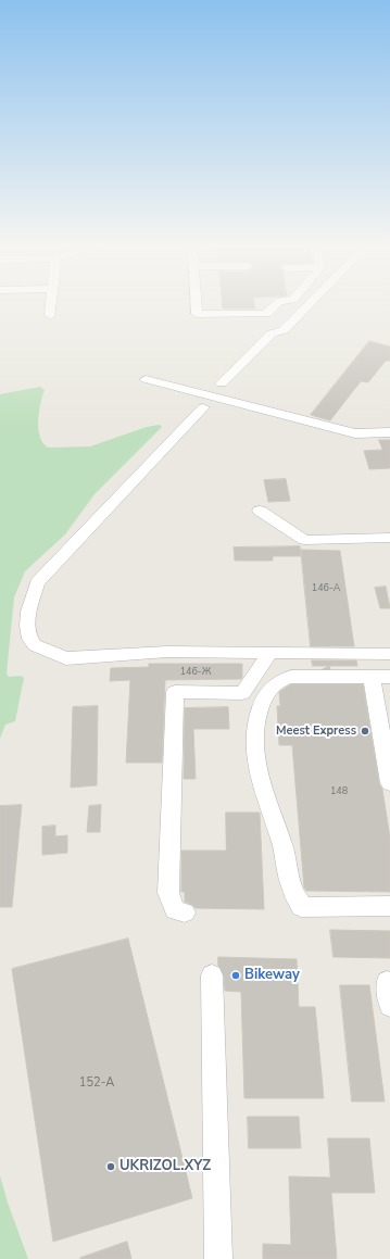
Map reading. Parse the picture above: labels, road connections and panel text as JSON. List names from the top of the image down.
{
  "places": ["Meest Express", "Bikeway", "UKRIZOL.XYZ"],
  "house_numbers": [
    "146-А",
    "146-Ж",
    "148",
    "152-А"
  ]
}
